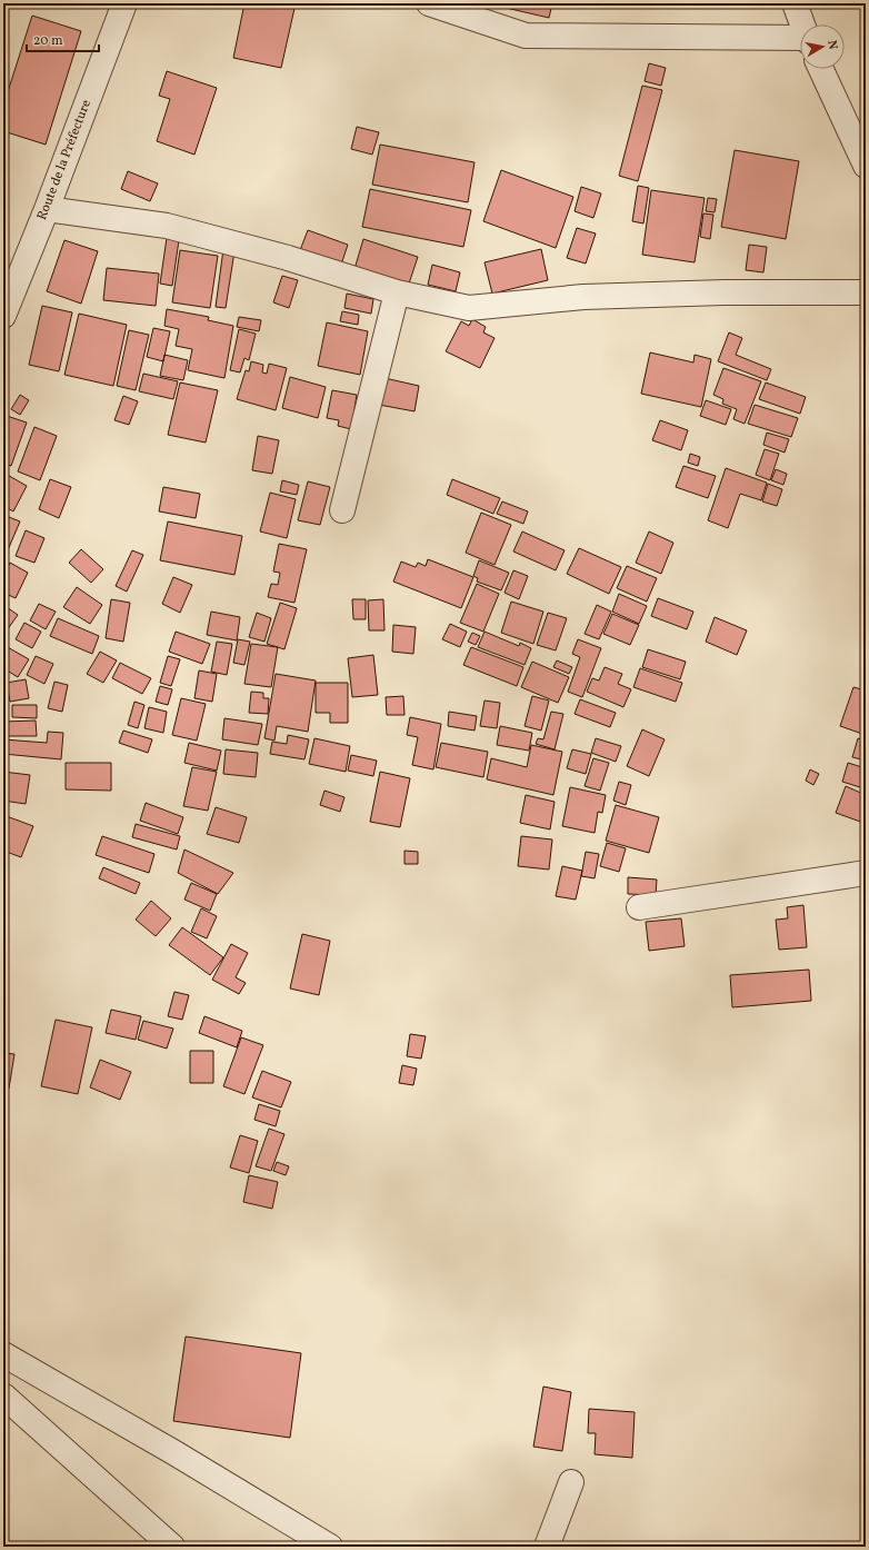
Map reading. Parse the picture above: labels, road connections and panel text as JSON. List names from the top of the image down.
{
  "streets": {
    "street": ["Route de la Préfecture"]
  },
  "scale_bar": "20 m",
  "north": "right"
}
